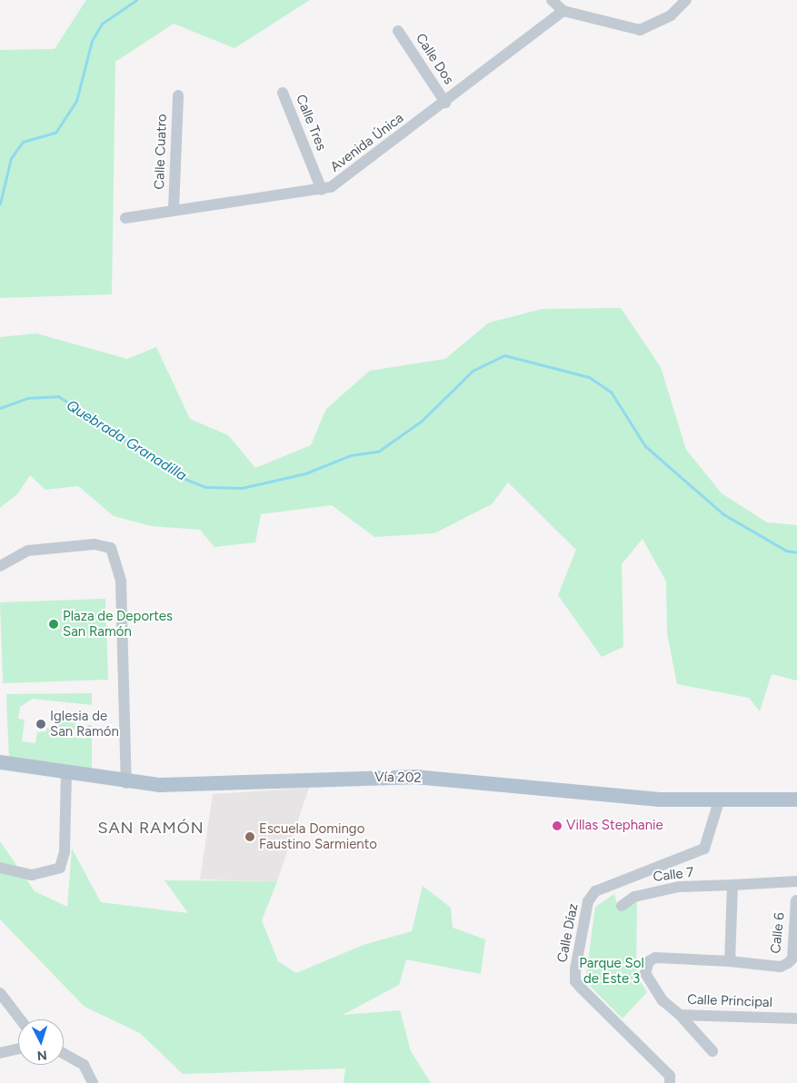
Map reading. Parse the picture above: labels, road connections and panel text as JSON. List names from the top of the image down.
{
  "streets": {
    "main road": ["Vía 202"],
    "street": [
      "Calle Dos",
      "Calle Tres",
      "Avenida Única",
      "Calle Cuatro",
      "Calle 7",
      "Calle Díaz",
      "Calle 6",
      "Calle Principal"
    ]
  },
  "crossings": [
    ["Calle Dos", "Avenida Única"],
    ["Calle Tres", "Avenida Única"],
    ["Avenida Única", "Calle Cuatro"],
    ["Vía 202", "Calle Díaz"],
    ["Calle 6", "Calle Principal"]
  ],
  "districts": ["SAN RAMÓN"],
  "water": ["Quebrada Granadilla"],
  "parks": ["Parque Sol de Este 3"],
  "places": [
    "Plaza de Deportes San Ramón",
    "Iglesia de San Ramón",
    "Villas Stephanie",
    "Escuela Domingo Faustino Sarmiento"
  ],
  "north": "bottom"
}
